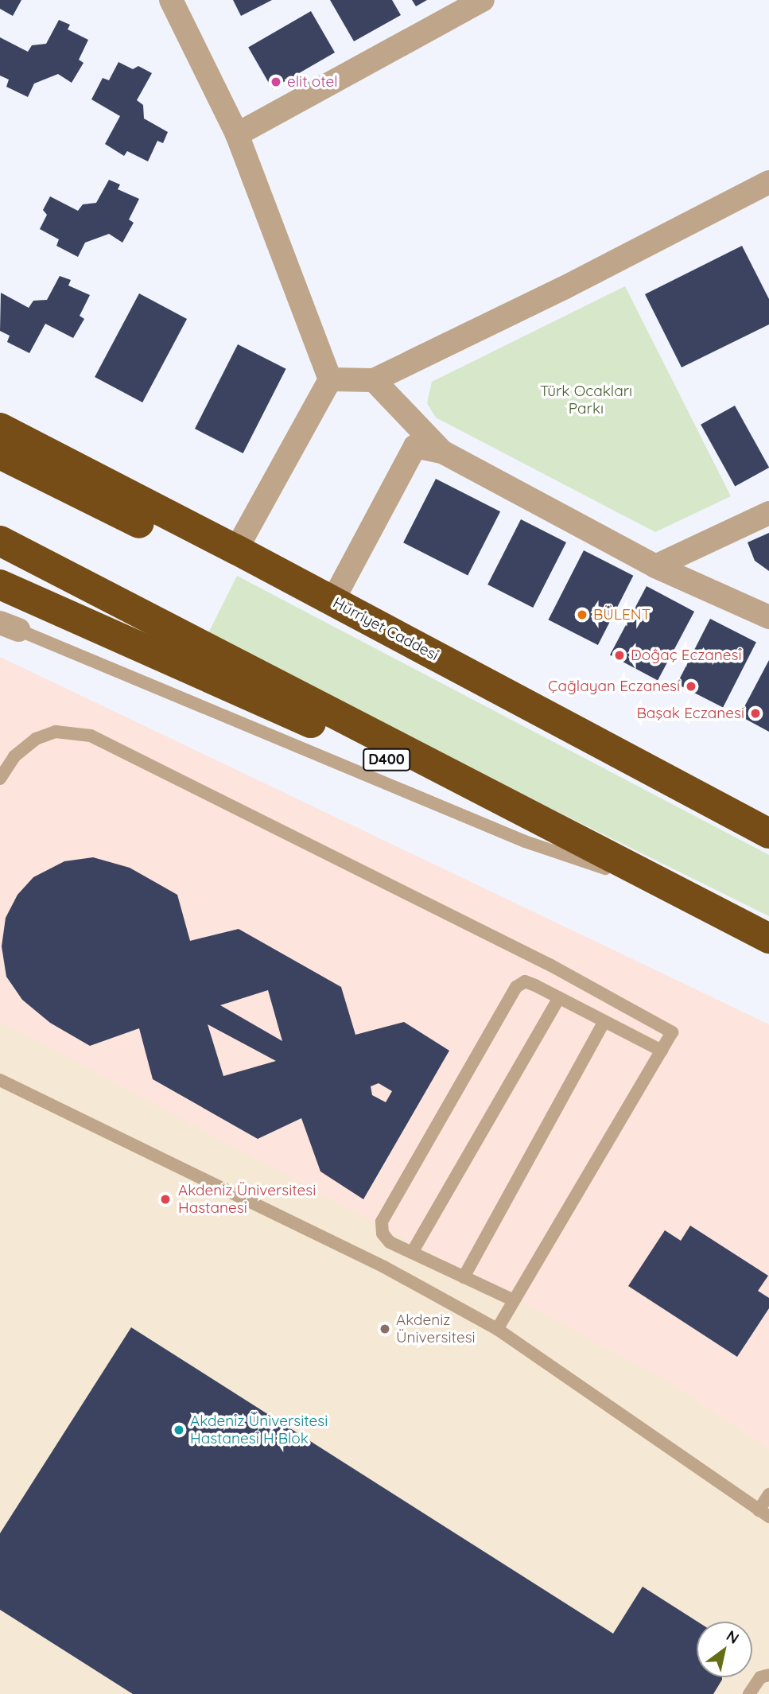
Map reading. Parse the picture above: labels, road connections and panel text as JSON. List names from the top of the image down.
{
  "streets": {
    "highway": ["Hürriyet Caddesi", "D400"]
  },
  "parks": ["Türk Ocakları Parkı"],
  "places": [
    "elit otel",
    "BÜLENT",
    "Doğaç Eczanesi",
    "Çağlayan Eczanesi",
    "Başak Eczanesi",
    "Akdeniz Üniversitesi Hastanesi",
    "Akdeniz Üniversitesi",
    "Akdeniz Üniversitesi Hastanesi H Blok"
  ],
  "north": "top right"
}
